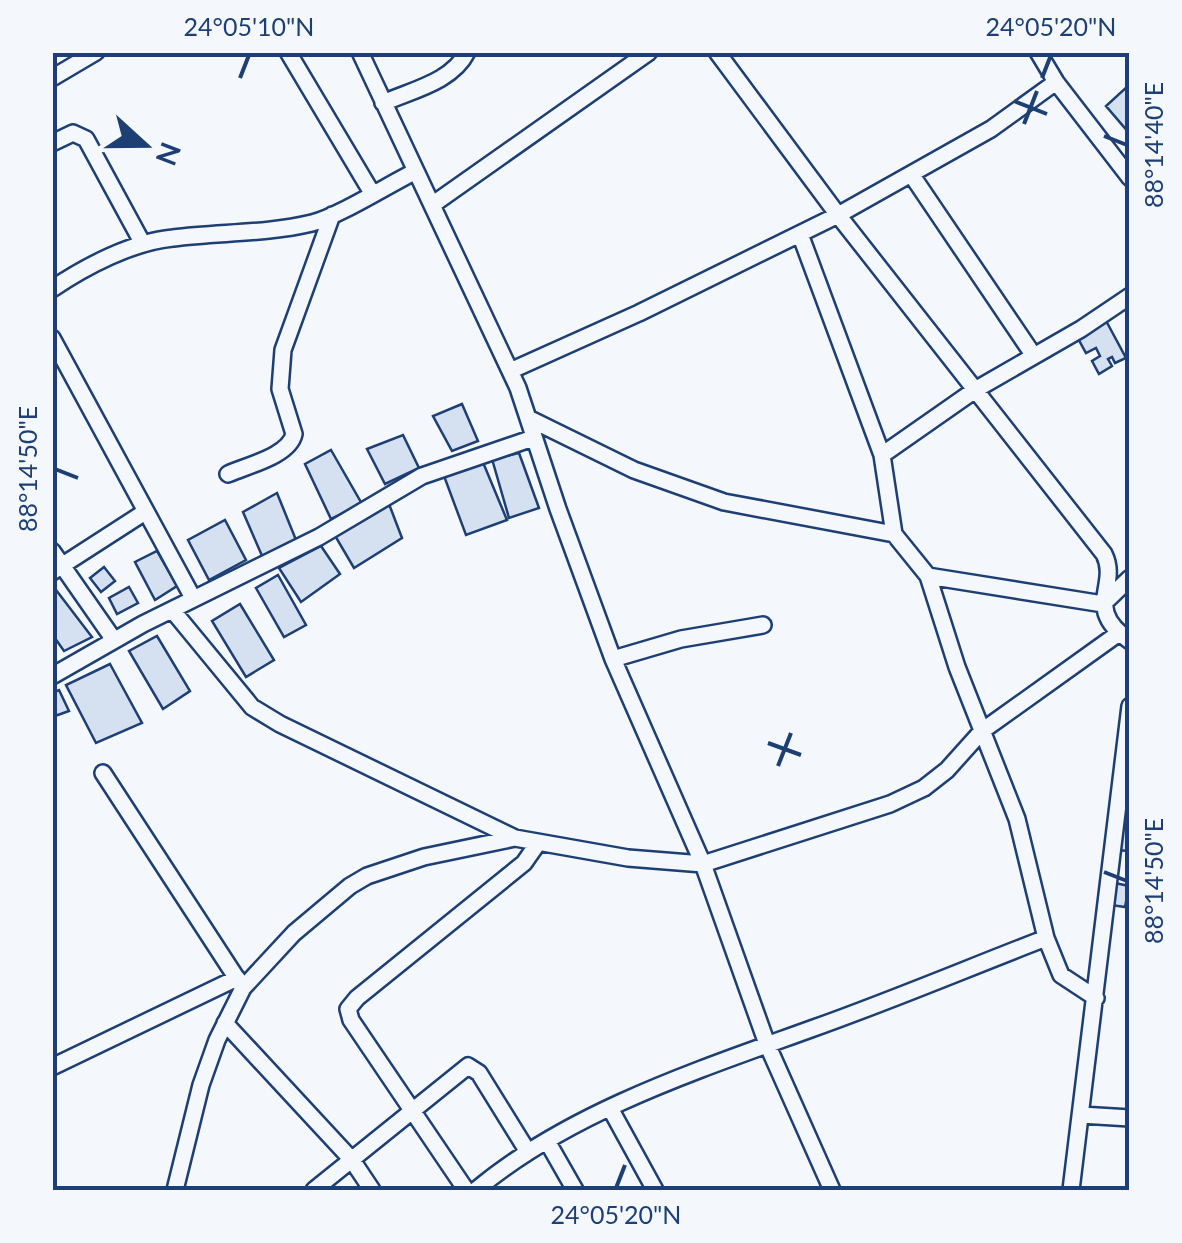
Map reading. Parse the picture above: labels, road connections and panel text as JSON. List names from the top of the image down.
{
  "north": "right",
  "coordinates": [
    "24°05'10\"N",
    "24°05'20\"N",
    "88°14'40\"E",
    "88°14'50\"E"
  ]
}
